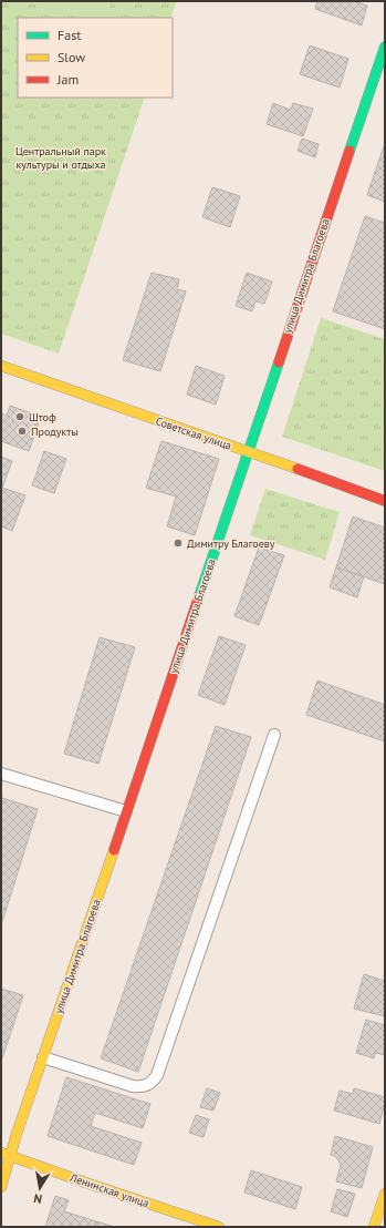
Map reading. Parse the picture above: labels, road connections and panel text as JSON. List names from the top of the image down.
{
  "streets": {
    "street": ["улица Димитра Благоева", "Советская улица", "Ленинская улица"]
  },
  "crossings": [
    ["улица Димитра Благоева", "Советская улица"],
    ["улица Димитра Благоева", "Ленинская улица"]
  ],
  "parks": ["Центральный парк культуры и отдыха"],
  "places": ["Штоф", "Продукты", "Димитру Благоеву"],
  "legend": ["Fast", "Slow", "Jam"],
  "north": "bottom"
}
